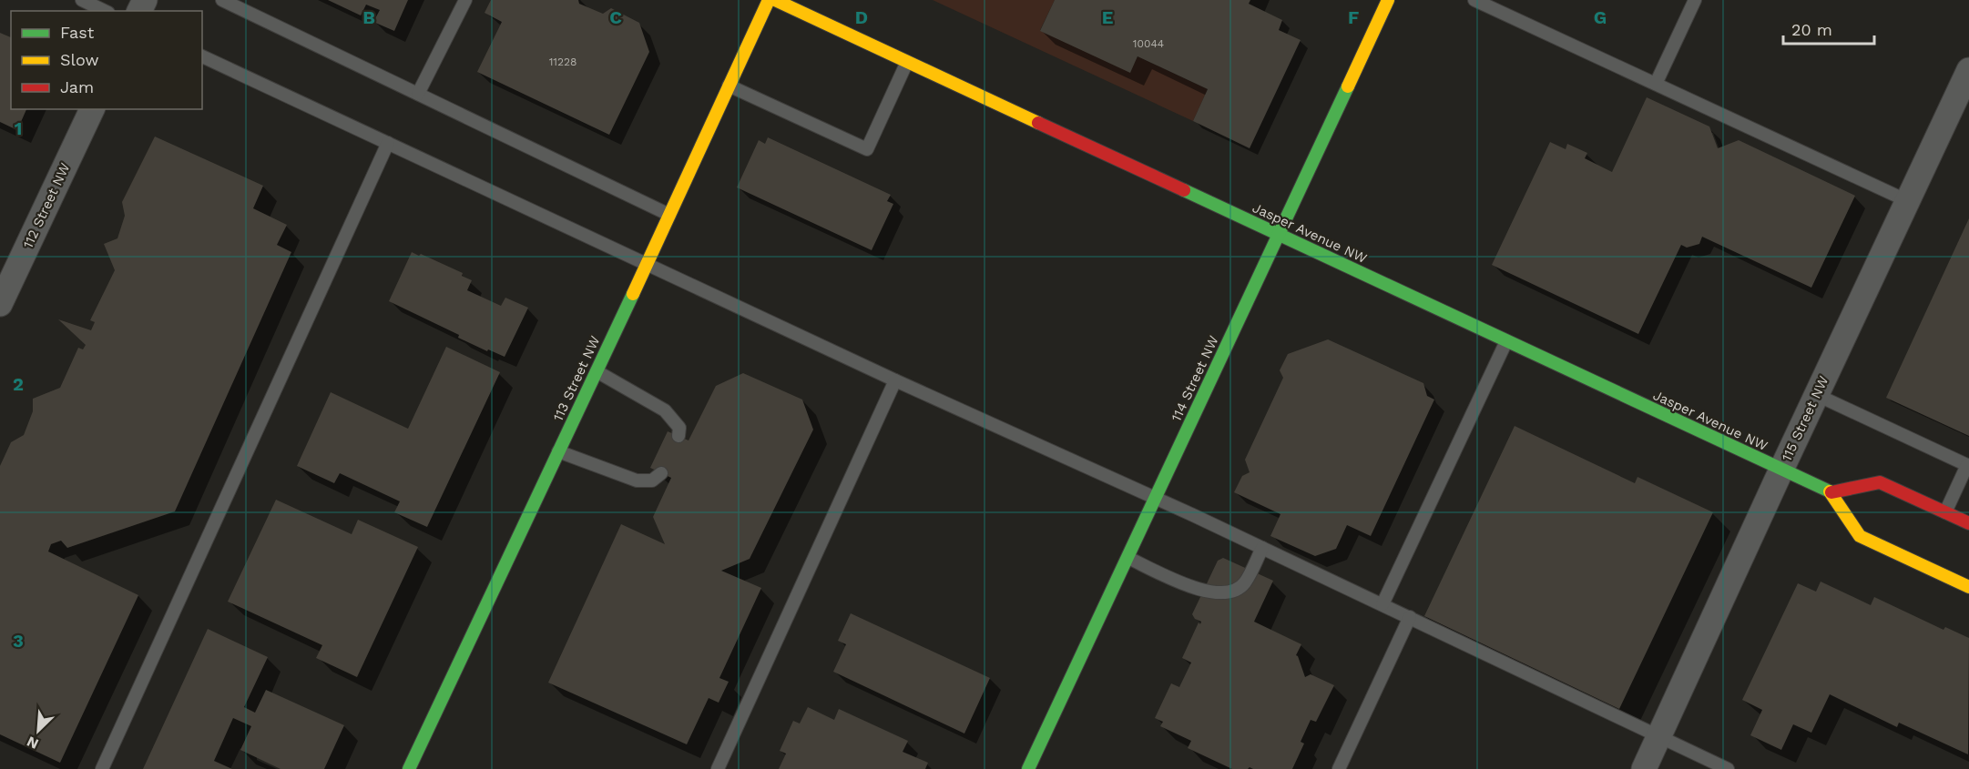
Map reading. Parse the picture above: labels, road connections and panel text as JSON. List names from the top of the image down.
{
  "streets": {
    "street": [
      "112 Street NW",
      "Jasper Avenue NW",
      "113 Street NW",
      "114 Street NW",
      "115 Street NW"
    ]
  },
  "crossings": [
    ["Jasper Avenue NW", "114 Street NW"],
    ["Jasper Avenue NW", "115 Street NW"]
  ],
  "house_numbers": ["10044", "11228"],
  "legend": ["Fast", "Slow", "Jam"],
  "scale_bar": "20 m",
  "north": "bottom left",
  "grid": {
    "columns": [
      "B",
      "C",
      "D",
      "E",
      "F",
      "G"
    ],
    "rows": ["1", "2", "3"]
  }
}
